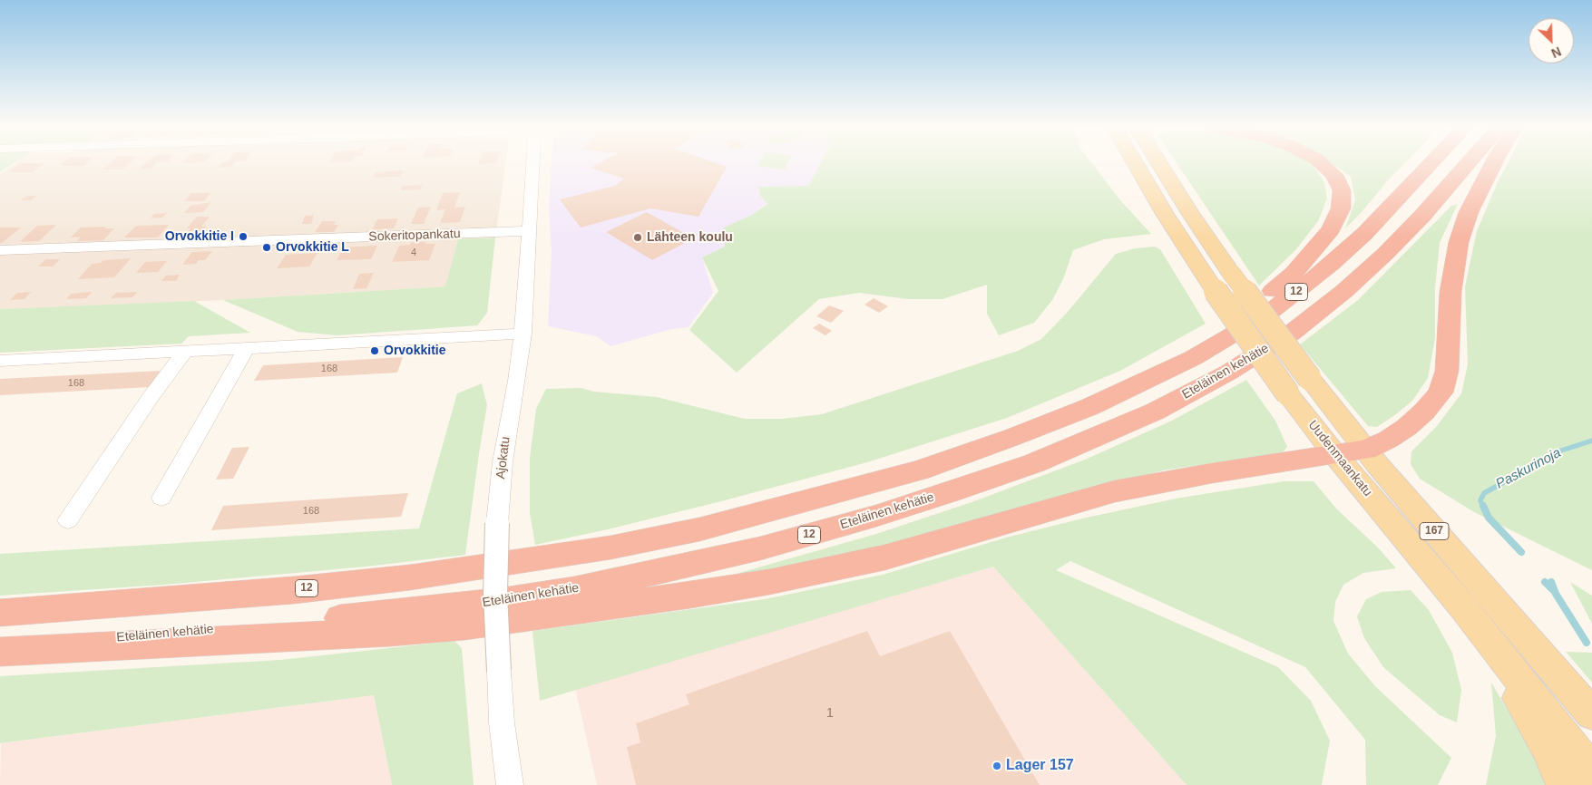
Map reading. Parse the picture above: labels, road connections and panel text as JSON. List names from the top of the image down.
{
  "streets": {
    "highway": ["12", "Eteläinen kehätie"],
    "main road": ["Uudenmaankatu", "167"],
    "street": ["Sokeritopankatu", "Ajokatu"]
  },
  "crossings": [
    ["Sokeritopankatu", "Ajokatu"]
  ],
  "water": ["Paskurinoja"],
  "places": [
    "Orvokkitie I",
    "Lähteen koulu",
    "Orvokkitie L",
    "Orvokkitie",
    "Lager 157"
  ],
  "house_numbers": [
    "4",
    "168",
    "168",
    "168",
    "1"
  ],
  "north": "bottom right"
}
